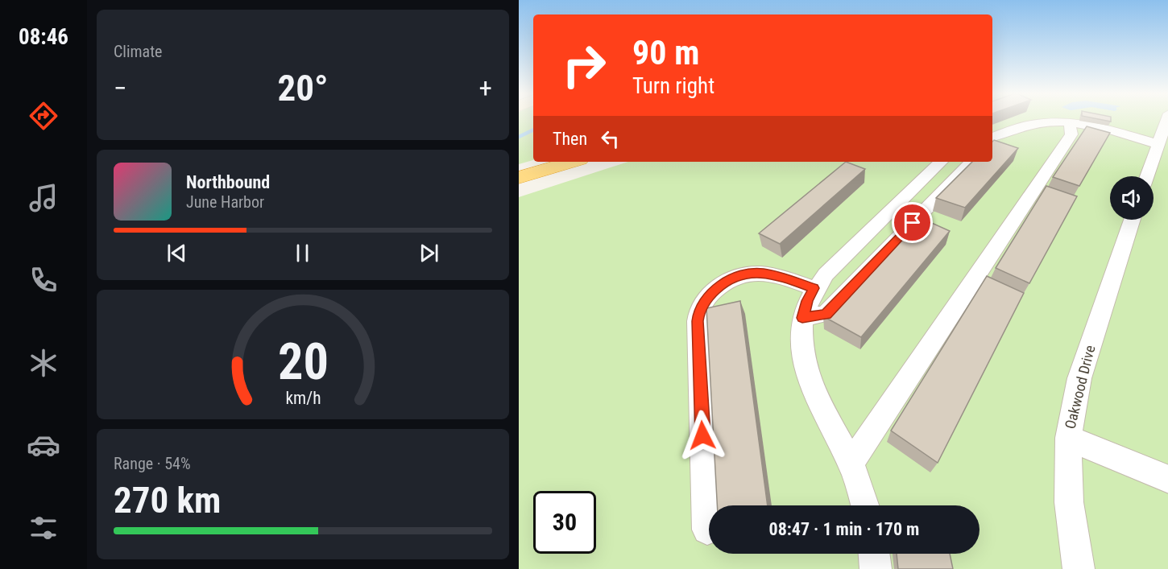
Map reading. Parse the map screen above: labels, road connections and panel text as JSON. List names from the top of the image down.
{
  "streets": {
    "street": ["Oakwood Drive"]
  },
  "page": {
    "tabs": "08:46",
    "tile": [
      "Climate",
      ["Range · 54%", "270 km"]
    ],
    "turn": ["90 m", "Turn right"],
    "heat": ["−", "20°", "+"],
    "then": "Then",
    "song": ["Northbound", "June Harbor"],
    "limit": "30",
    "trip": "08:47 · 1 min · 170 m",
    "gauge": ["20", "km/h"]
  }
}
